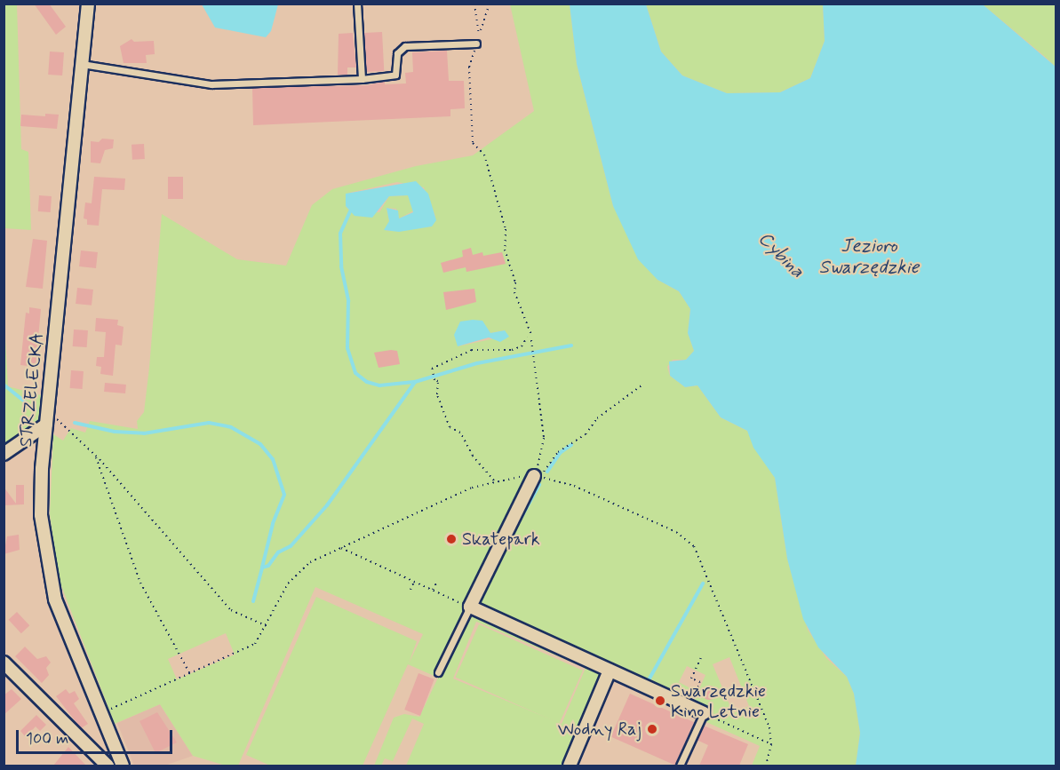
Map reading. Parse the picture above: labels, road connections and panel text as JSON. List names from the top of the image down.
{
  "streets": {
    "street": ["STRZELECKA"]
  },
  "water": ["Jezioro Swarzędzkie", "Cybina"],
  "places": ["Skatepark", "Swarzędzkie Kino Letnie", "Wodny Raj"],
  "scale_bar": "100 m"
}
